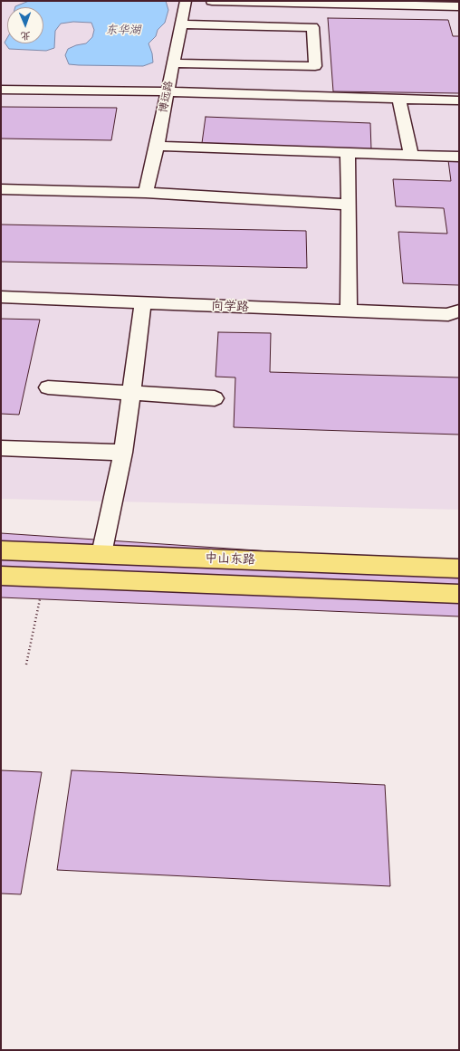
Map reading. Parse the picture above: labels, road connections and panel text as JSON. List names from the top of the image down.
{
  "streets": {
    "main road": ["中山东路"],
    "lane": ["博远路", "向学路"]
  },
  "water": ["东华湖"],
  "north": "bottom"
}
